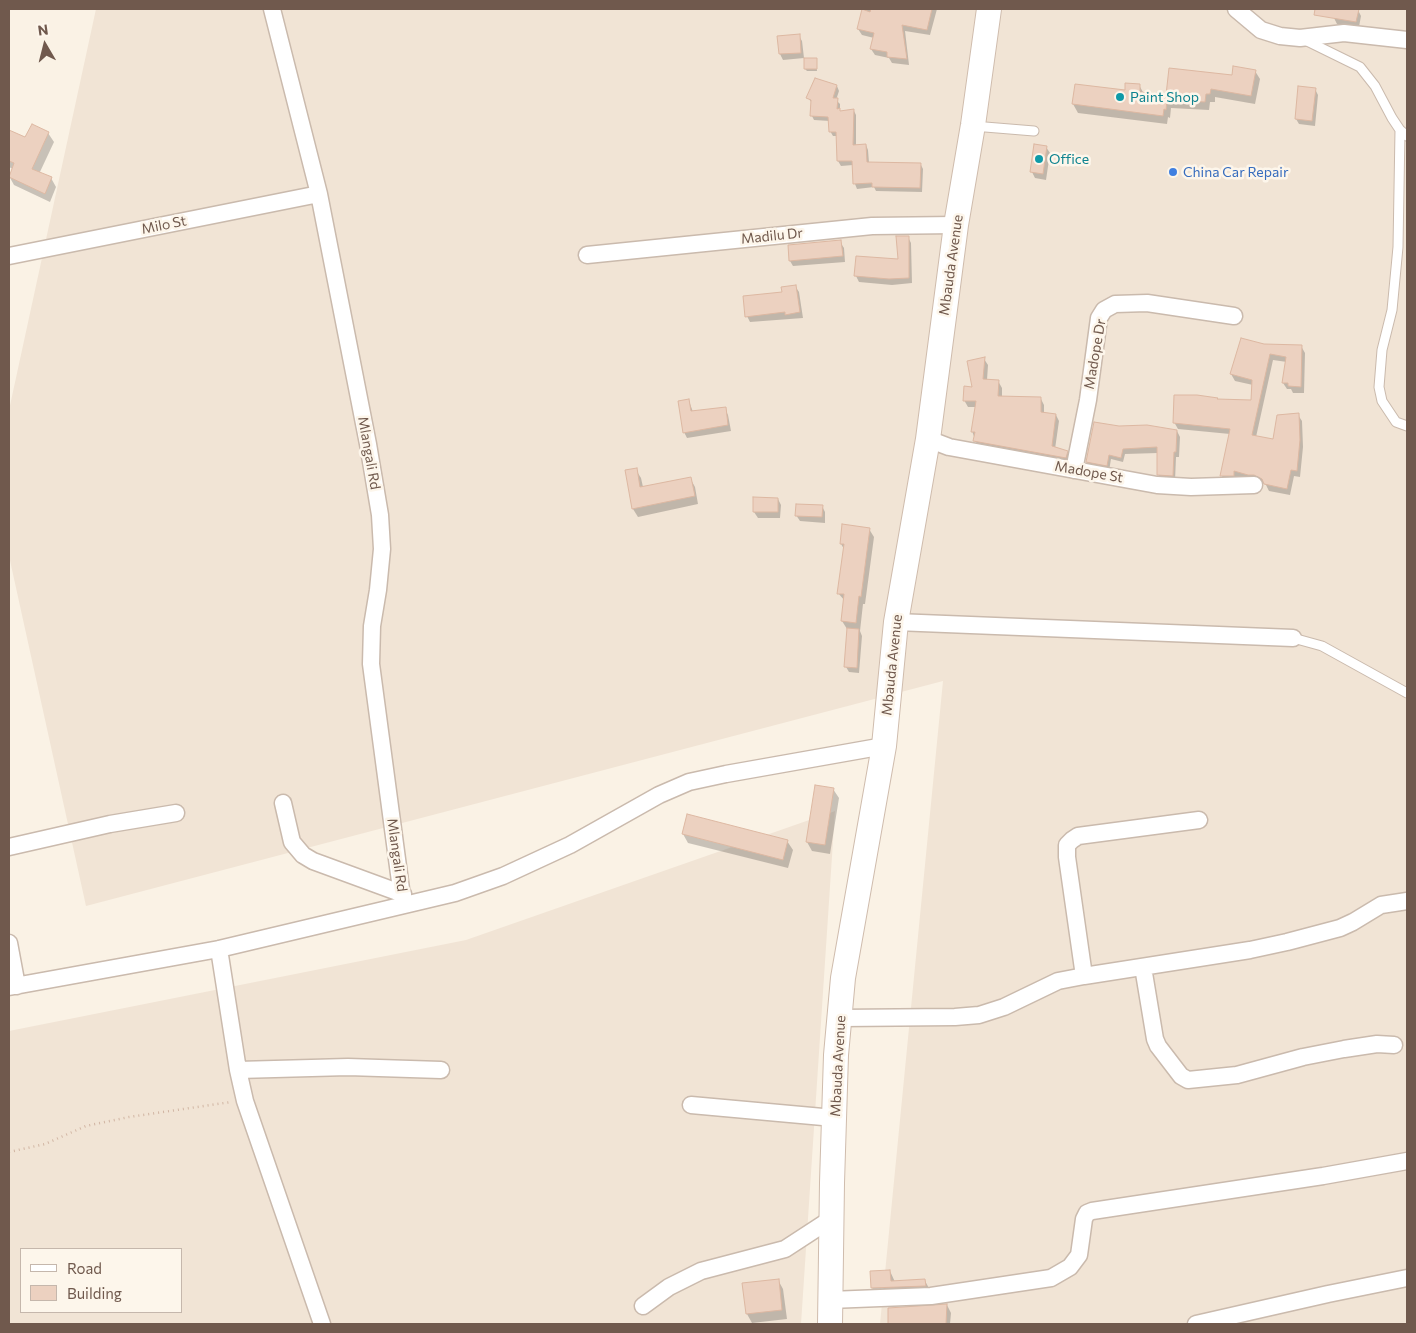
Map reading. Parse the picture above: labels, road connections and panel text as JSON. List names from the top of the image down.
{
  "streets": {
    "street": [
      "Milo St",
      "Madilu Dr",
      "Mbauda Avenue",
      "Madope Dr",
      "Mlangali Rd",
      "Madope St"
    ]
  },
  "crossings": [
    ["Milo St", "Mlangali Rd"],
    ["Madilu Dr", "Mbauda Avenue"],
    ["Mbauda Avenue", "Madope St"],
    ["Madope Dr", "Madope St"]
  ],
  "places": ["Paint Shop", "Office", "China Car Repair"],
  "legend": ["Road", "Building"],
  "north": "top"
}
